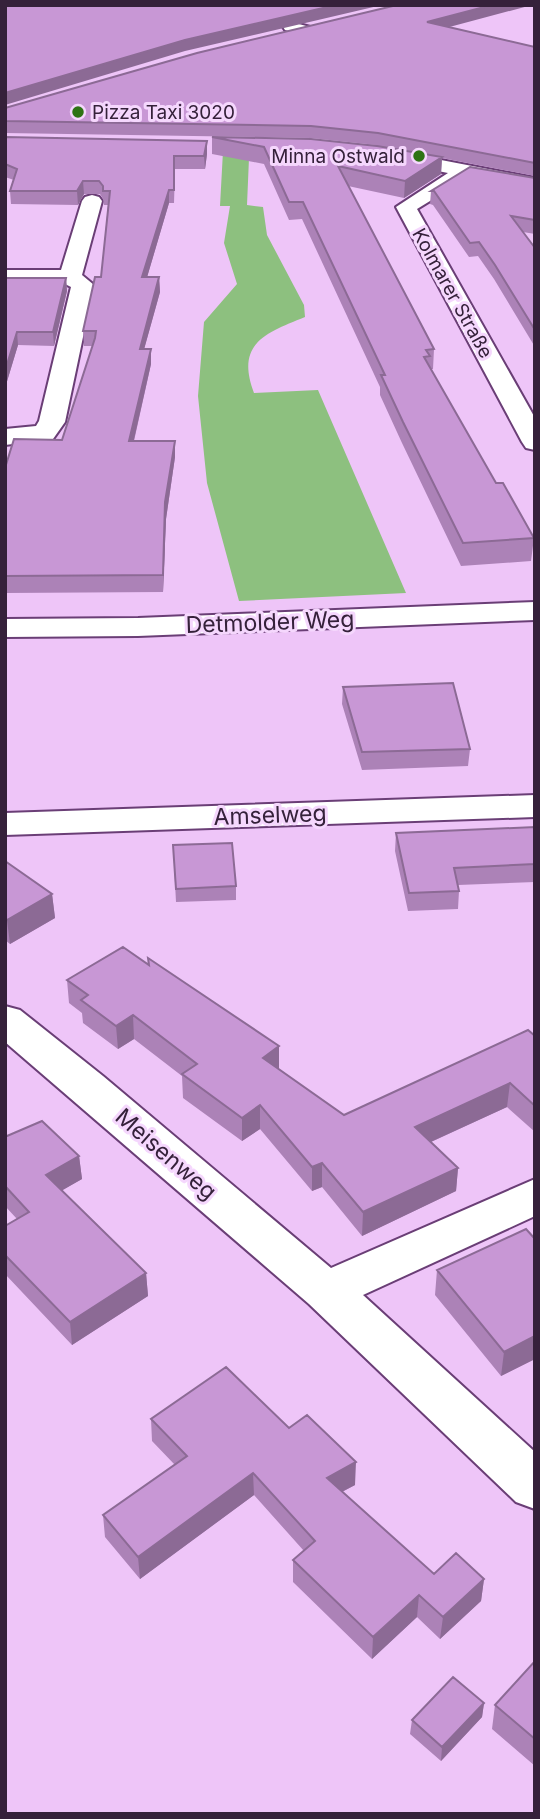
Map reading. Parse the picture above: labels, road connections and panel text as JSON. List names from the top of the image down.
{
  "streets": {
    "street": [
      "Kolmarer Straße",
      "Detmolder Weg",
      "Amselweg",
      "Meisenweg"
    ]
  },
  "places": ["Pizza Taxi 3020", "Minna Ostwald"]
}
